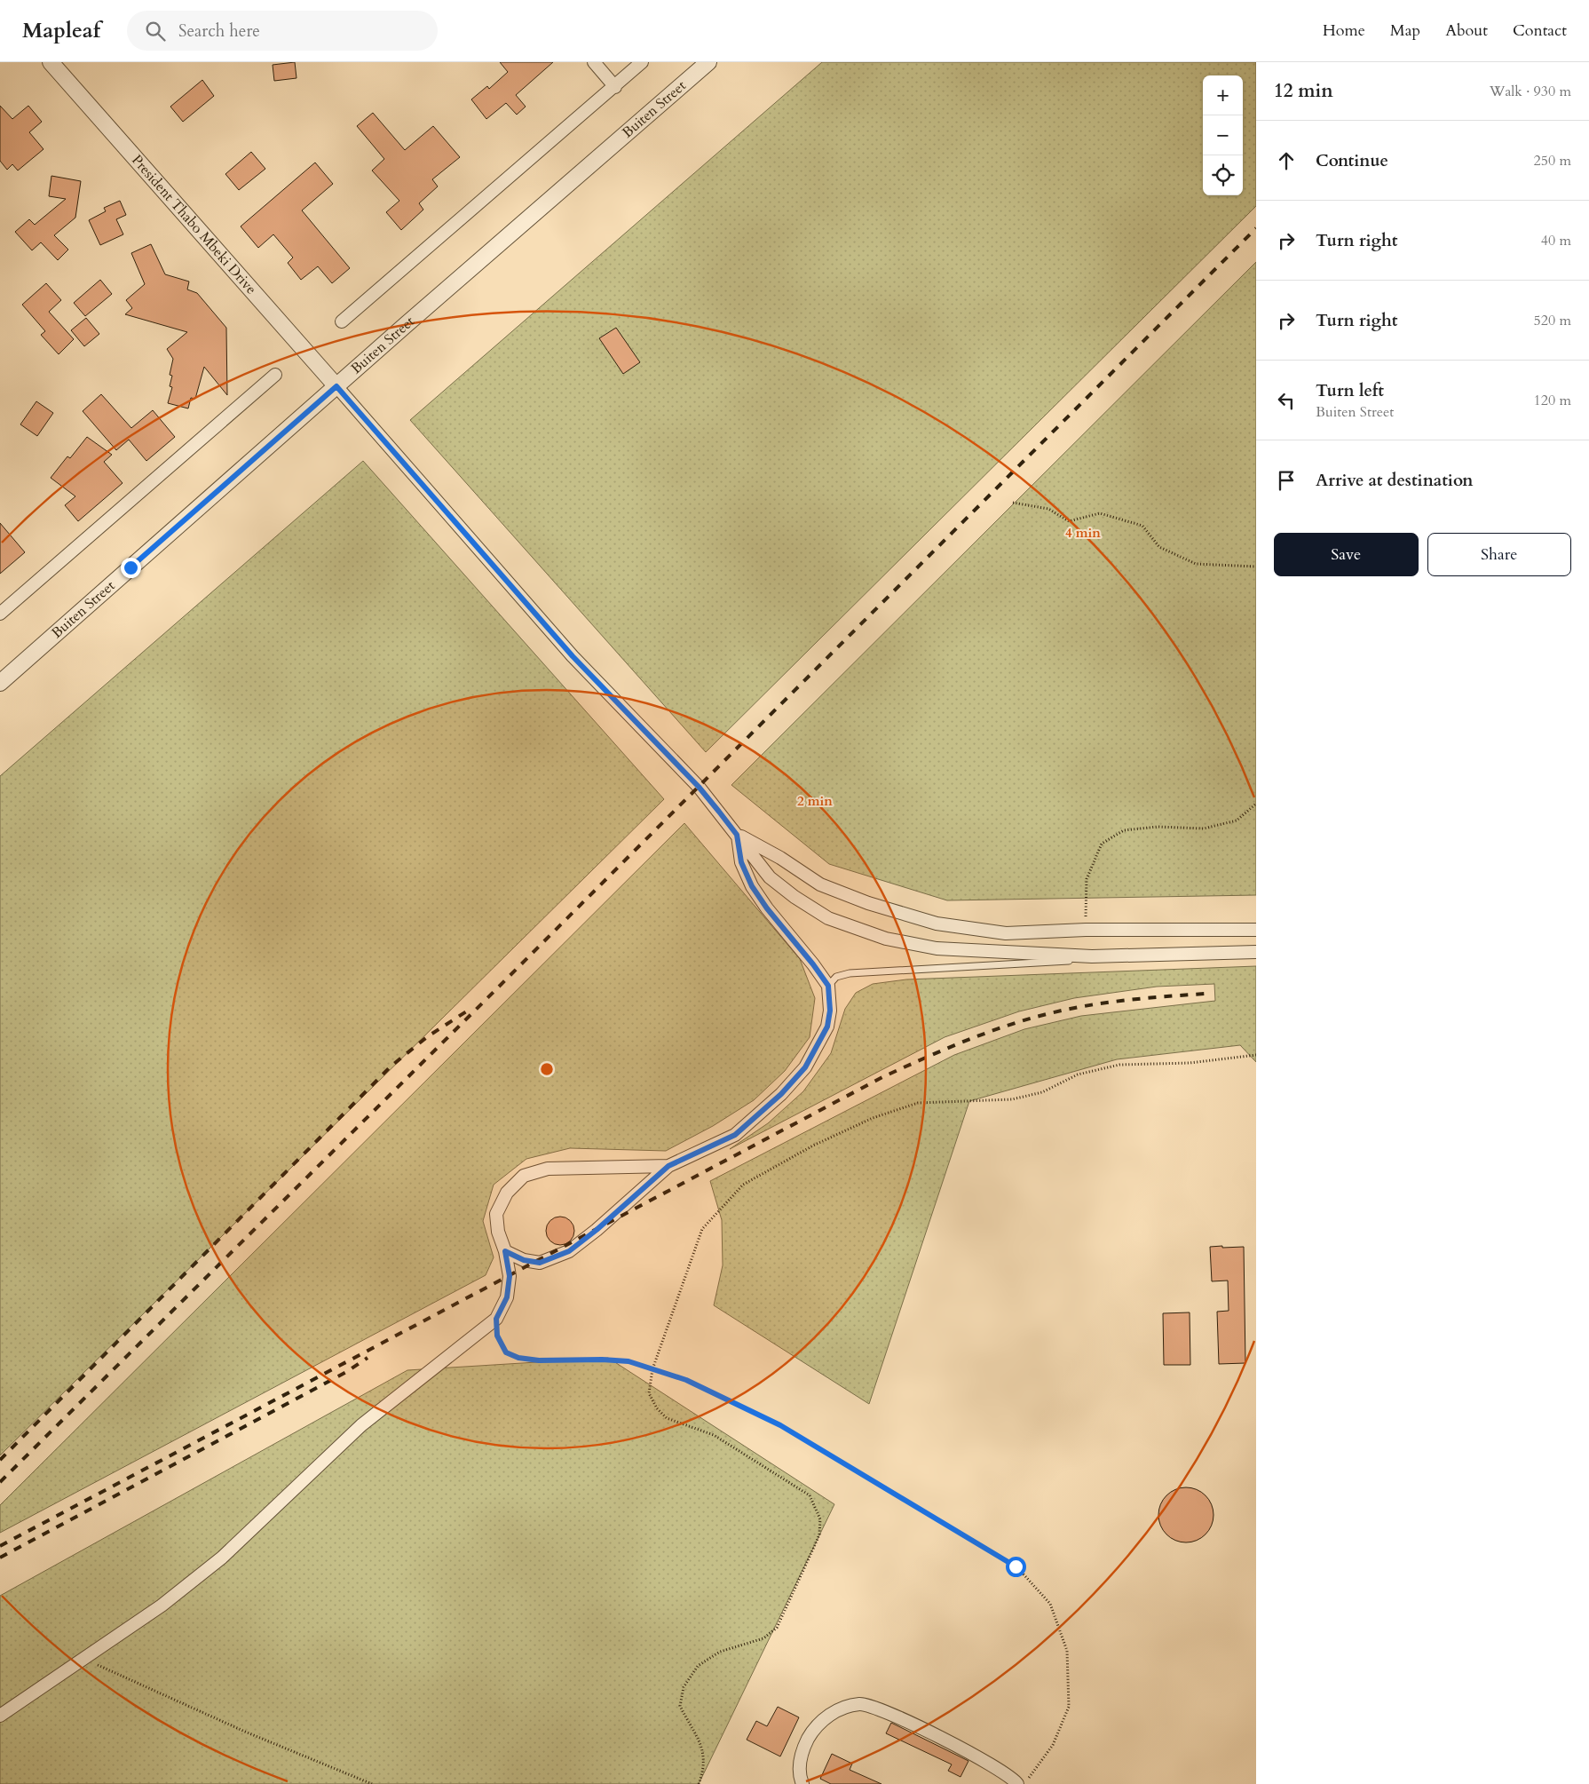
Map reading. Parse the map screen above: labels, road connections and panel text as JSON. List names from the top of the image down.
{
  "streets": {
    "street": ["Buiten Street", "President Thabo Mbeki Drive"]
  },
  "crossings": [
    ["Buiten Street", "President Thabo Mbeki Drive"]
  ],
  "page": {
    "header": "Mapleaf",
    "search": "Search here",
    "nav": [
      "Home",
      "Map",
      "About",
      "Contact"
    ],
    "heading": ["12 min", "Walk · 930 m"],
    "map_buttons": ["+", "−"],
    "list": [
      ["Continue", "250 m"],
      ["Turn right", "40 m"],
      ["Turn right", "520 m"],
      ["Turn left", "Buiten Street", "120 m"],
      "Arrive at destination"
    ],
    "buttons": ["Save", "Share"]
  },
  "rings": ["4 min", "2 min"]
}
